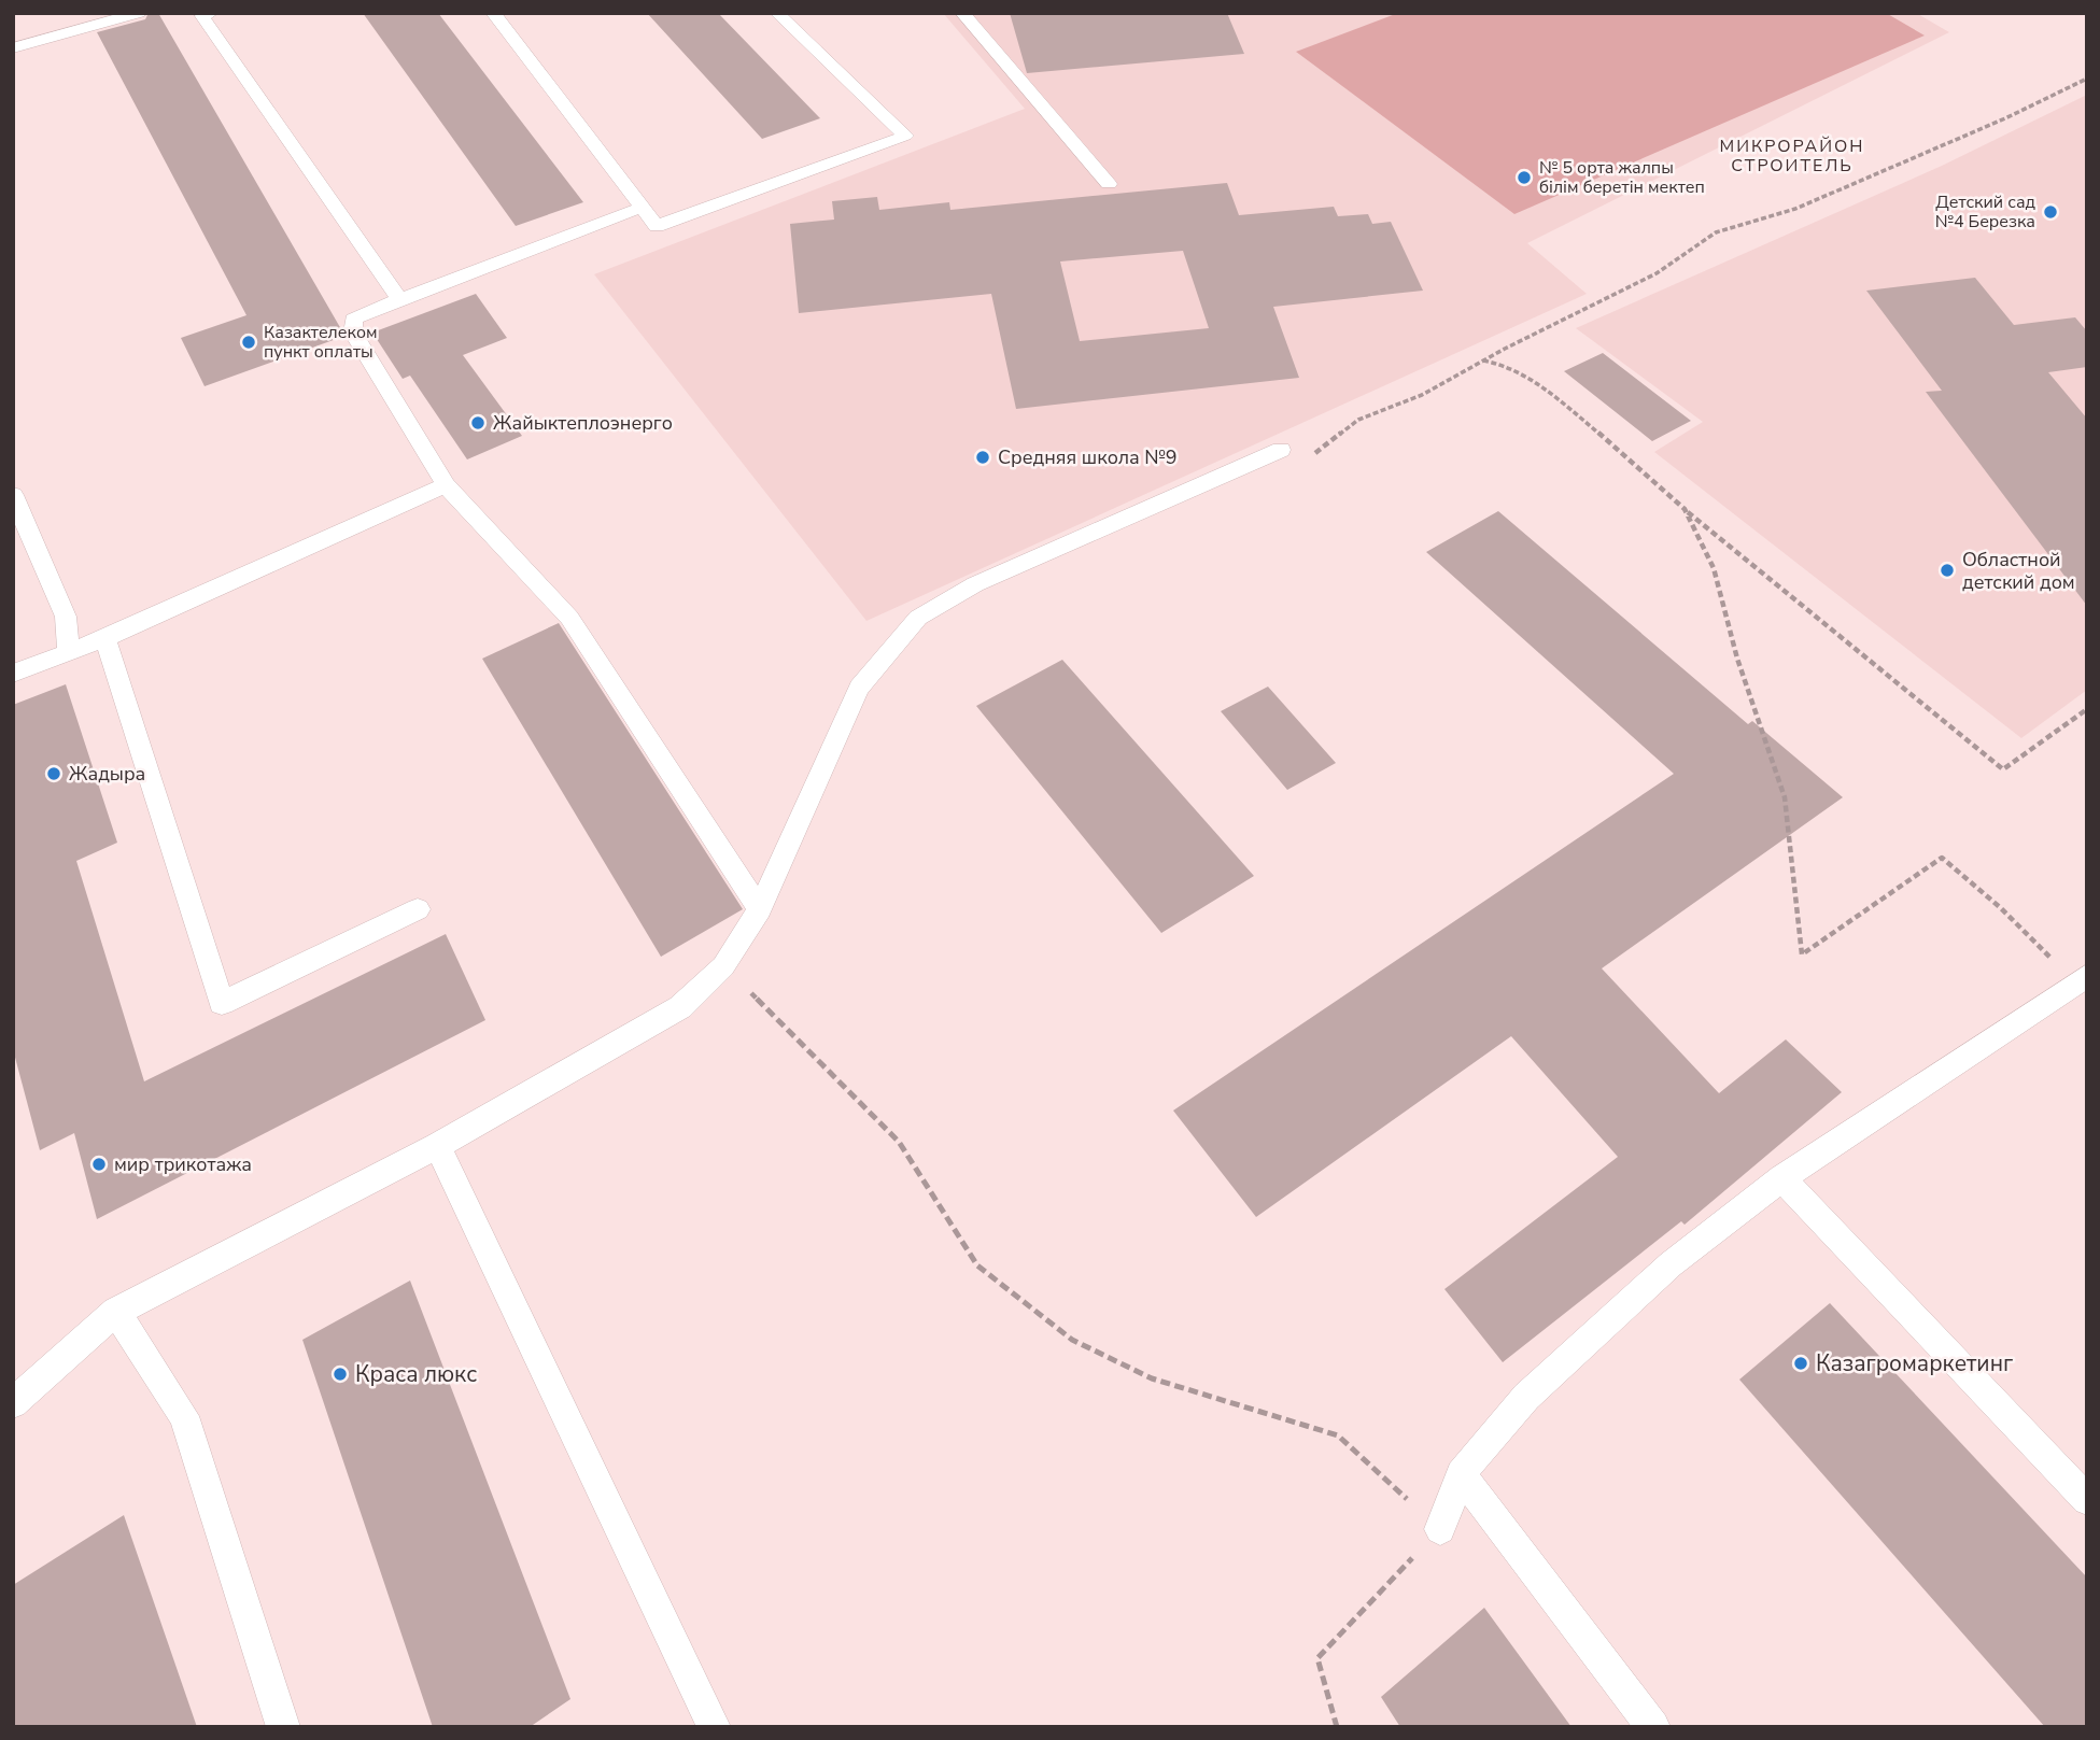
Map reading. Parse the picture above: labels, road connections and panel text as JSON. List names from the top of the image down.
{
  "districts": ["МИКРОРАЙОН СТРОИТЕЛЬ"],
  "places": [
    "№ 5 орта жалпы білім беретін мектеп",
    "Детский сад №4 Березка",
    "Казактелеком пункт оплаты",
    "Жайыктеплоэнерго",
    "Средняя школа №9",
    "Областной детский дом",
    "Жадыра",
    "мир трикотажа",
    "Казагромаркетинг",
    "Краса люкс"
  ]
}
